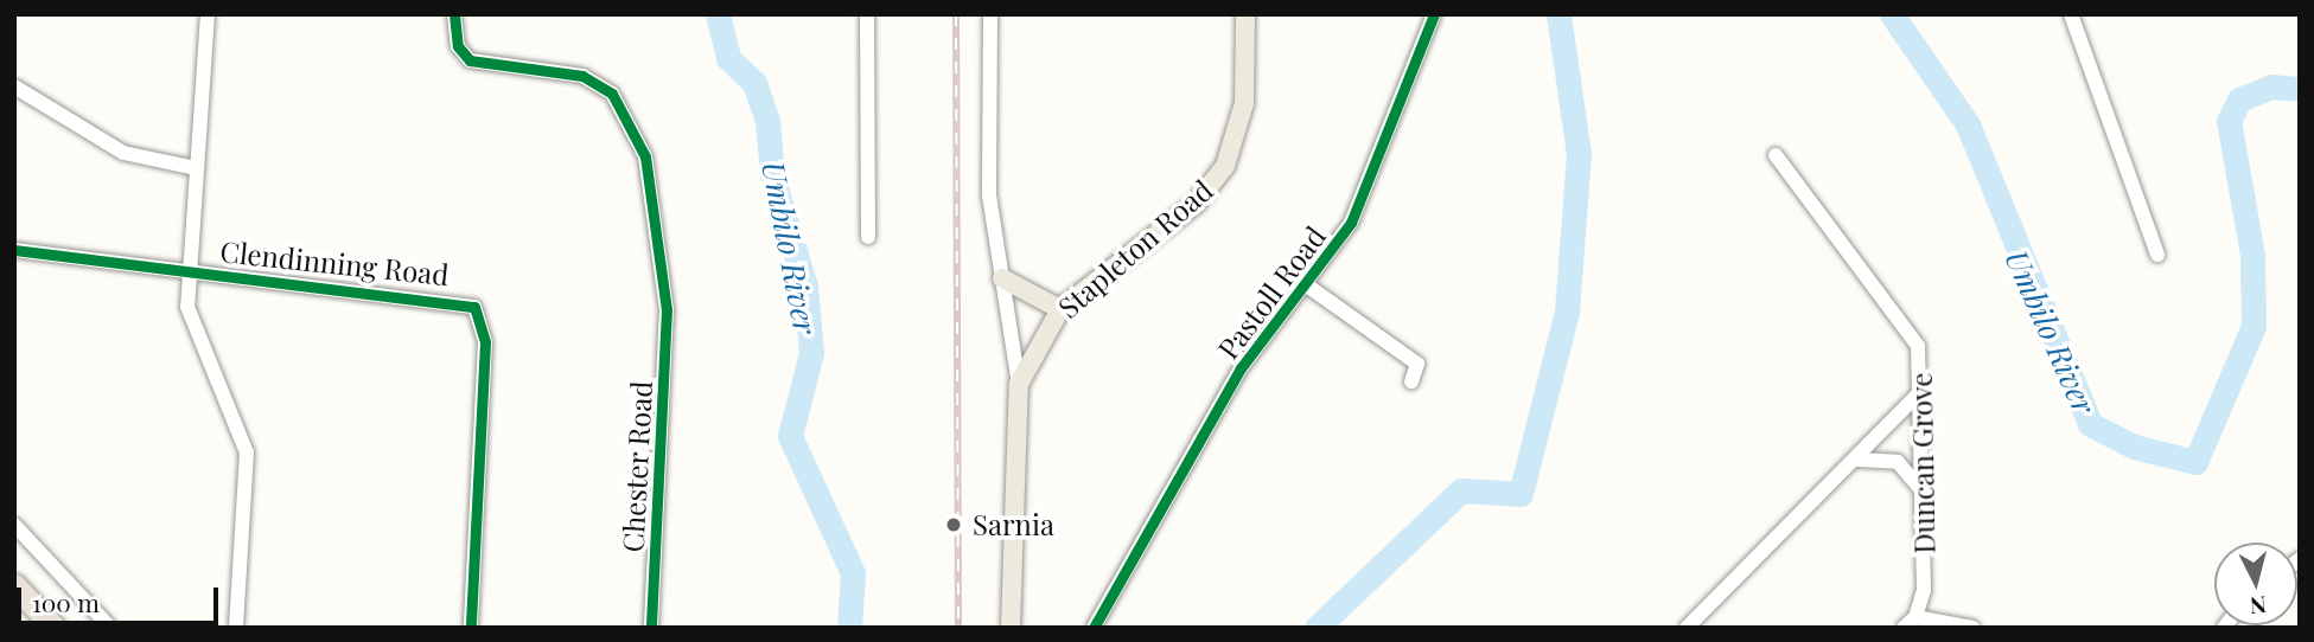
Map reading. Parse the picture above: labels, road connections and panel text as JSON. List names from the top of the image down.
{
  "streets": {
    "main road": ["Stapleton Road"],
    "street": [
      "Clendinning Road",
      "Pastoll Road",
      "Duncan Grove",
      "Chester Road"
    ]
  },
  "water": ["Umbilo River"],
  "places": ["Sarnia"],
  "scale_bar": "100 m",
  "north": "bottom"
}
